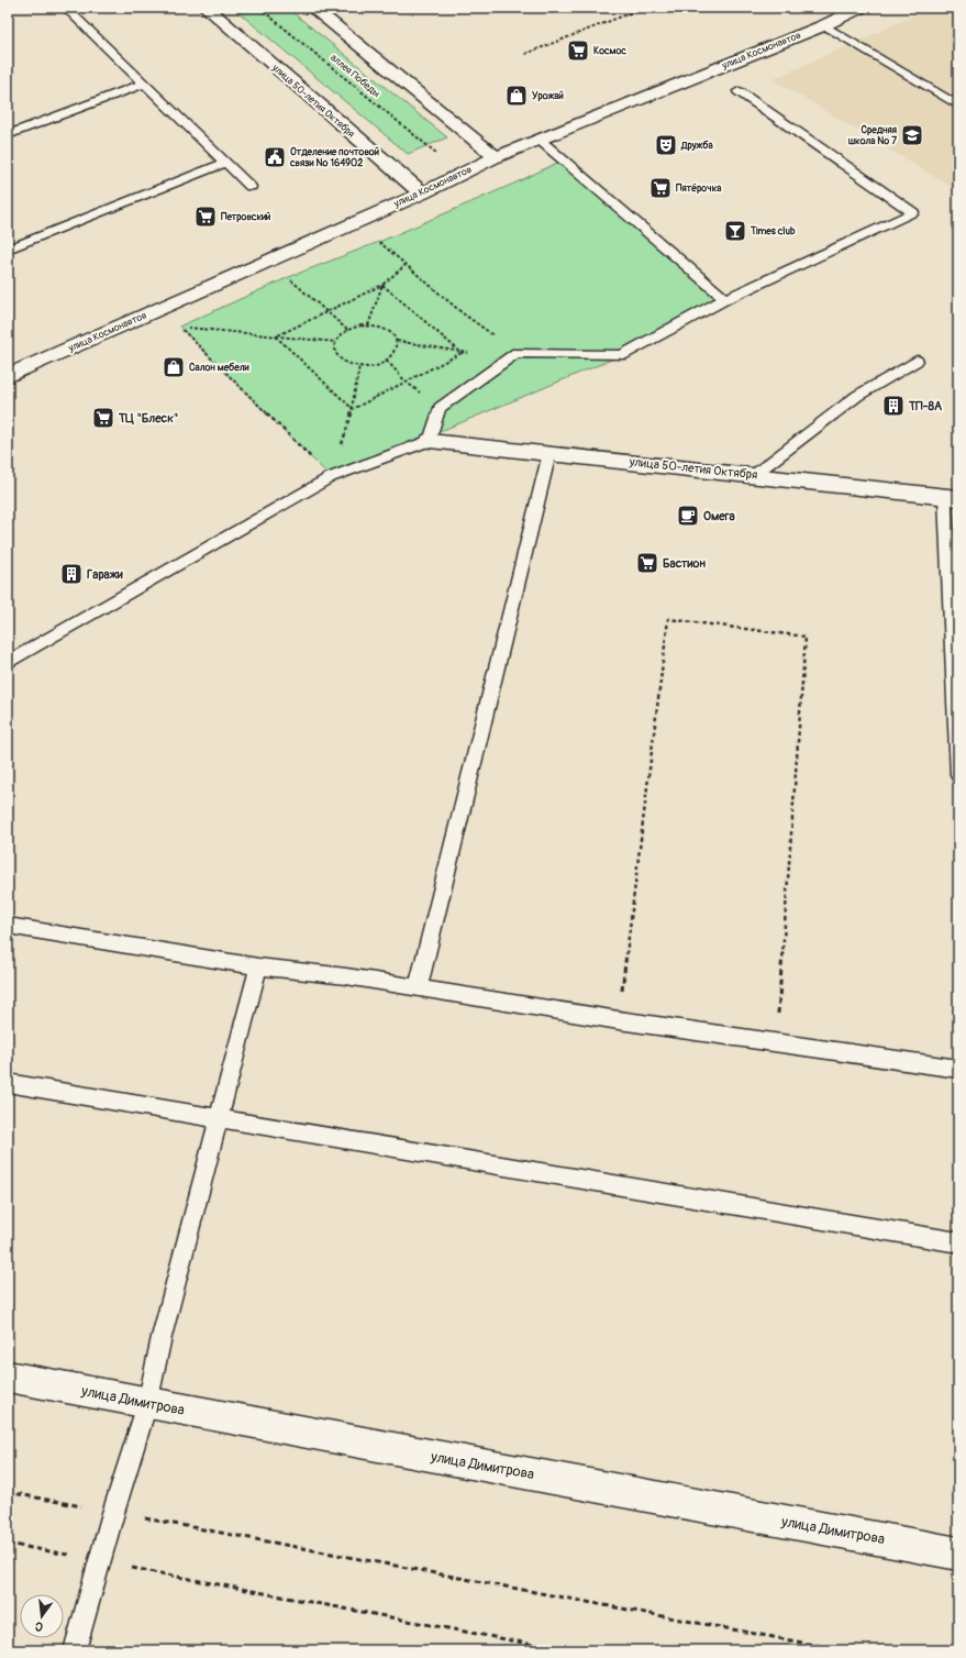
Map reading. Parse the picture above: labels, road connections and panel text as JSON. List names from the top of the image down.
{
  "streets": {
    "main road": ["улица Космонавтов", "улица 50-летия Октября", "улица Димитрова"],
    "path": ["аллея Победы"]
  },
  "crossings": [
    ["улица Космонавтов", "улица 50-летия Октября"]
  ],
  "places": {
    "supermarket": [
      "Космос",
      "Пятёрочка",
      "Петровский",
      "ТЦ \"Блеск\"",
      "Бастион"
    ],
    "shop": ["Урожай", "Салон мебели"],
    "school or university": ["Средняя школа № 7"],
    "theatre": ["Дружба"],
    "public building": ["Отделение почтовой связи № 164902"],
    "bar": ["Times club"],
    "building": ["ТП-8А", "Гаражи"],
    "cafe": ["Омега"]
  },
  "north": "bottom"
}
